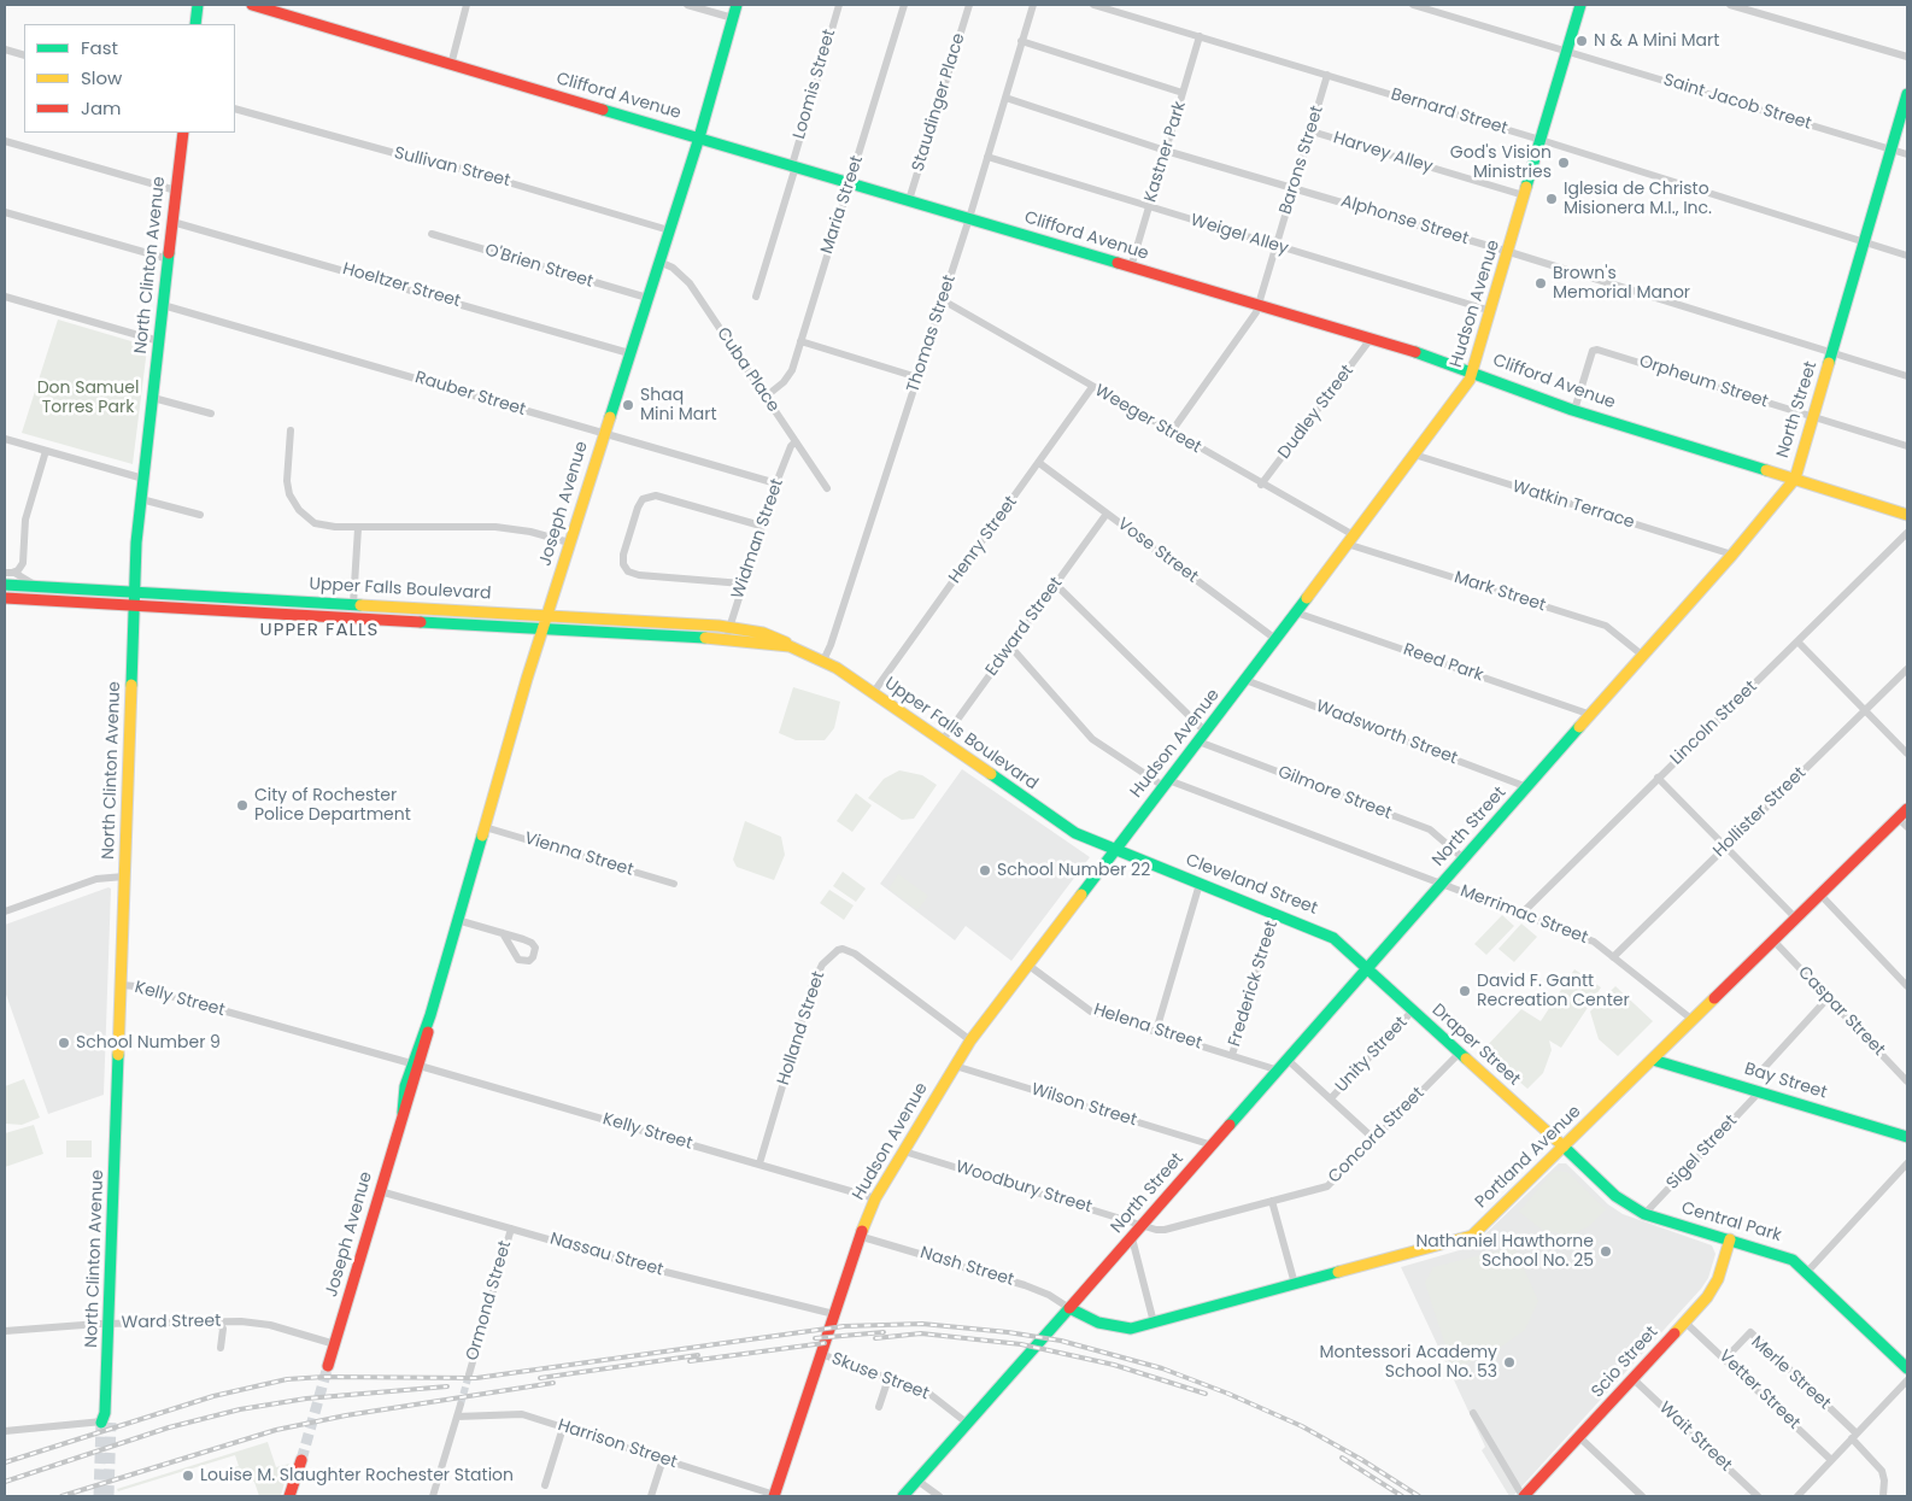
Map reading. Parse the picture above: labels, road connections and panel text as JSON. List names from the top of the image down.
{
  "streets": {
    "main road": [
      "Clifford Avenue",
      "North Clinton Avenue",
      "Hudson Avenue",
      "North Street",
      "Joseph Avenue",
      "Upper Falls Boulevard",
      "Cleveland Street",
      "Draper Street",
      "Bay Street",
      "Portland Avenue",
      "Central Park",
      "Scio Street"
    ],
    "street": [
      "Loomis Street",
      "Staudinger Place",
      "Saint Jacob Street",
      "Bernard Street",
      "Kastner Park",
      "Harvey Alley",
      "Barons Street",
      "Sullivan Street",
      "Maria Street",
      "Alphonse Street",
      "Weigel Alley",
      "O'Brien Street",
      "Hoeltzer Street",
      "Thomas Street",
      "Cuba Place",
      "Orpheum Street",
      "Rauber Street",
      "Dudley Street",
      "Weeger Street",
      "Watkin Terrace",
      "Widman Street",
      "Henry Street",
      "Vose Street",
      "Mark Street",
      "Edward Street",
      "Reed Park",
      "Lincoln Street",
      "Wadsworth Street",
      "Gilmore Street",
      "Hollister Street",
      "Vienna Street",
      "Merrimac Street",
      "Frederick Street",
      "Kelly Street",
      "Caspar Street",
      "Helena Street",
      "Holland Street",
      "Unity Street",
      "Wilson Street",
      "Concord Street",
      "Sigel Street",
      "Woodbury Street",
      "Nassau Street",
      "Nash Street",
      "Ormond Street",
      "Ward Street",
      "Merle Street",
      "Skuse Street",
      "Vetter Street",
      "Wait Street",
      "Harrison Street"
    ]
  },
  "crossings": [
    ["Loomis Street", "Clifford Avenue"],
    ["Clifford Avenue", "Staudinger Place"],
    ["Clifford Avenue", "Kastner Park"],
    ["Clifford Avenue", "Barons Street"],
    ["Clifford Avenue", "Maria Street"],
    ["Clifford Avenue", "Hudson Avenue"],
    ["Clifford Avenue", "Thomas Street"],
    ["Clifford Avenue", "Orpheum Street"],
    ["Clifford Avenue", "North Street"],
    ["Clifford Avenue", "Dudley Street"],
    ["Clifford Avenue", "Joseph Avenue"],
    ["Saint Jacob Street", "Hudson Avenue"],
    ["Saint Jacob Street", "North Street"],
    ["Bernard Street", "Kastner Park"],
    ["Bernard Street", "Barons Street"],
    ["Bernard Street", "Hudson Avenue"],
    ["Bernard Street", "North Street"],
    ["Kastner Park", "Alphonse Street"],
    ["Kastner Park", "Weigel Alley"],
    ["Harvey Alley", "Barons Street"],
    ["Harvey Alley", "Hudson Avenue"],
    ["Barons Street", "Alphonse Street"],
    ["Barons Street", "Weigel Alley"],
    ["Barons Street", "Weeger Street"],
    ["Sullivan Street", "Joseph Avenue"],
    ["Maria Street", "Cuba Place"],
    ["Alphonse Street", "Hudson Avenue"],
    ["Alphonse Street", "Thomas Street"],
    ["Alphonse Street", "North Street"],
    ["Weigel Alley", "Hudson Avenue"],
    ["Weigel Alley", "Thomas Street"],
    ["North Clinton Avenue", "Hoeltzer Street"],
    ["North Clinton Avenue", "Rauber Street"],
    ["North Clinton Avenue", "Upper Falls Boulevard"],
    ["North Clinton Avenue", "Kelly Street"],
    ["North Clinton Avenue", "Ward Street"],
    ["O'Brien Street", "Joseph Avenue"],
    ["Hoeltzer Street", "Joseph Avenue"],
    ["Hudson Avenue", "Weeger Street"],
    ["Hudson Avenue", "Watkin Terrace"],
    ["Hudson Avenue", "Vose Street"],
    ["Hudson Avenue", "Upper Falls Boulevard"],
    ["Hudson Avenue", "Mark Street"],
    ["Hudson Avenue", "Reed Park"],
    ["Hudson Avenue", "Wadsworth Street"],
    ["Hudson Avenue", "Gilmore Street"],
    ["Hudson Avenue", "Cleveland Street"],
    ["Hudson Avenue", "Merrimac Street"],
    ["Hudson Avenue", "Kelly Street"],
    ["Hudson Avenue", "Helena Street"],
    ["Hudson Avenue", "Holland Street"],
    ["Hudson Avenue", "Wilson Street"],
    ["Hudson Avenue", "Woodbury Street"],
    ["Hudson Avenue", "Nassau Street"],
    ["Hudson Avenue", "Nash Street"],
    ["Hudson Avenue", "Skuse Street"],
    ["Hudson Avenue", "Harrison Street"],
    ["Thomas Street", "Weeger Street"],
    ["Thomas Street", "Upper Falls Boulevard"],
    ["Cuba Place", "Joseph Avenue"],
    ["Cuba Place", "Widman Street"],
    ["Orpheum Street", "North Street"],
    ["Rauber Street", "Joseph Avenue"],
    ["Rauber Street", "Widman Street"],
    ["North Street", "Watkin Terrace"],
    ["North Street", "Mark Street"],
    ["North Street", "Reed Park"],
    ["North Street", "Wadsworth Street"],
    ["North Street", "Gilmore Street"],
    ["North Street", "Cleveland Street"],
    ["North Street", "Merrimac Street"],
    ["North Street", "Helena Street"],
    ["North Street", "Draper Street"],
    ["North Street", "Wilson Street"],
    ["North Street", "Concord Street"],
    ["North Street", "Portland Avenue"],
    ["North Street", "Woodbury Street"],
    ["North Street", "Nash Street"],
    ["North Street", "Skuse Street"],
    ["Dudley Street", "Weeger Street"],
    ["Weeger Street", "Henry Street"],
    ["Weeger Street", "Mark Street"],
    ["Joseph Avenue", "Upper Falls Boulevard"],
    ["Joseph Avenue", "Vienna Street"],
    ["Joseph Avenue", "Kelly Street"],
    ["Joseph Avenue", "Nassau Street"],
    ["Joseph Avenue", "Ward Street"],
    ["Widman Street", "Upper Falls Boulevard"],
    ["Henry Street", "Vose Street"],
    ["Henry Street", "Upper Falls Boulevard"],
    ["Vose Street", "Edward Street"],
    ["Upper Falls Boulevard", "Edward Street"],
    ["Upper Falls Boulevard", "Cleveland Street"],
    ["Edward Street", "Merrimac Street"],
    ["Lincoln Street", "Merrimac Street"],
    ["Hollister Street", "Merrimac Street"],
    ["Cleveland Street", "Frederick Street"],
    ["Cleveland Street", "Draper Street"],
    ["Merrimac Street", "Portland Avenue"],
    ["Frederick Street", "Helena Street"],
    ["Kelly Street", "Holland Street"],
    ["Caspar Street", "Portland Avenue"],
    ["Draper Street", "Unity Street"],
    ["Draper Street", "Concord Street"],
    ["Draper Street", "Portland Avenue"],
    ["Draper Street", "Central Park"],
    ["Bay Street", "Sigel Street"],
    ["Bay Street", "Portland Avenue"],
    ["Concord Street", "Woodbury Street"],
    ["Sigel Street", "Central Park"],
    ["Portland Avenue", "Central Park"],
    ["Portland Avenue", "Nash Street"],
    ["Central Park", "Scio Street"],
    ["Nassau Street", "Ormond Street"],
    ["Scio Street", "Vetter Street"],
    ["Scio Street", "Wait Street"],
    ["Merle Street", "Vetter Street"]
  ],
  "districts": ["UPPER FALLS"],
  "parks": ["Don Samuel Torres Park"],
  "places": [
    "N & A Mini Mart",
    "God's Vision Ministries",
    "Iglesia de Christo Misionera M.I., Inc.",
    "Brown's Memorial Manor",
    "Shaq Mini Mart",
    "City of Rochester Police Department",
    "School Number 22",
    "David F. Gantt Recreation Center",
    "School Number 9",
    "Nathaniel Hawthorne School No. 25",
    "Montessori Academy School No. 53",
    "Louise M. Slaughter Rochester Station"
  ],
  "legend": ["Fast", "Slow", "Jam"]
}
